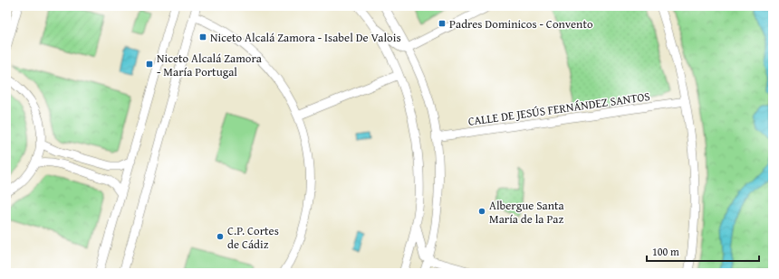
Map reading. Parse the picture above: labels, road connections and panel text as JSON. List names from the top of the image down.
{
  "streets": {
    "street": ["CALLE DE JESÚS FERNÁNDEZ SANTOS"]
  },
  "places": {
    "transit": ["Padres Dominicos - Convento", "Niceto Alcalá Zamora - Isabel De Valois", "Niceto Alcalá Zamora - María Portugal"],
    "other": ["Albergue Santa María de la Paz", "C.P. Cortes de Cádiz"]
  },
  "scale_bar": "100 m"
}
